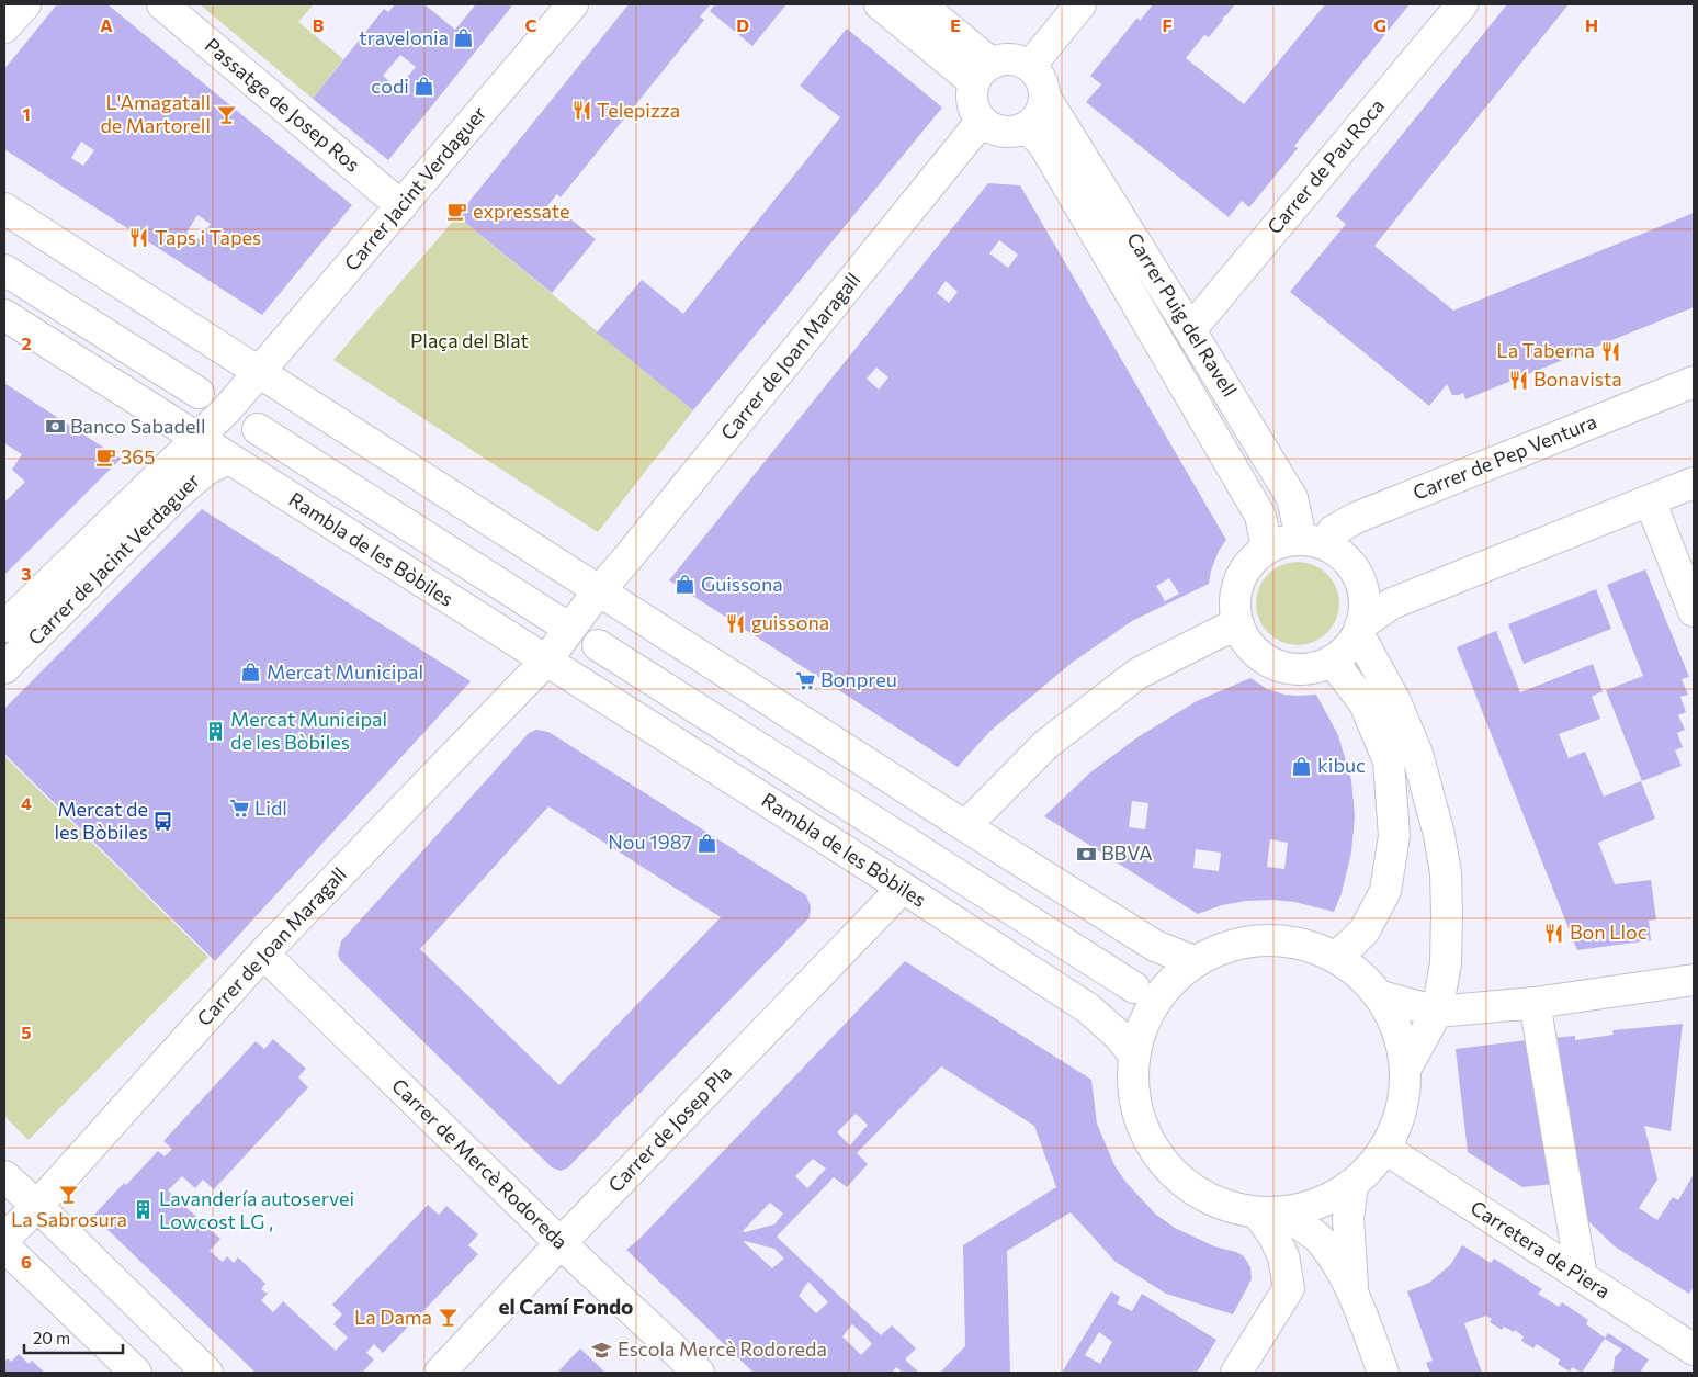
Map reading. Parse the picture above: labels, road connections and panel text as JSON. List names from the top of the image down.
{
  "streets": {
    "street": [
      "Passatge de Josep Ros",
      "Carrer de Pau Roca",
      "Carrer Jacint Verdaguer",
      "Carrer Puig del Ravell",
      "Carrer de Joan Maragall",
      "Carrer de Pep Ventura",
      "Rambla de les Bòbiles",
      "Carrer de Jacint Verdaguer",
      "Carrer de Josep Pla",
      "Carrer de Mercè Rodoreda",
      "Carretera de Piera"
    ]
  },
  "crossings": [
    ["Passatge de Josep Ros", "Carrer Jacint Verdaguer"],
    ["Carrer de Pau Roca", "Carrer Puig del Ravell"],
    ["Carrer Puig del Ravell", "Carrer de Joan Maragall"],
    ["Carrer Puig del Ravell", "Carrer de Pep Ventura"],
    ["Carrer de Joan Maragall", "Rambla de les Bòbiles"],
    ["Carrer de Joan Maragall", "Carrer de Mercè Rodoreda"],
    ["Rambla de les Bòbiles", "Carrer de Jacint Verdaguer"],
    ["Rambla de les Bòbiles", "Carrer de Josep Pla"],
    ["Carrer de Josep Pla", "Carrer de Mercè Rodoreda"]
  ],
  "districts": ["el Camí Fondo"],
  "parks": ["Plaça del Blat"],
  "places": {
    "shop": [
      "travelonia",
      "codi",
      "Guissona",
      "Mercat Municipal",
      "kibuc",
      "Nou 1987"
    ],
    "restaurant": [
      "Telepizza",
      "Taps i Tapes",
      "La Taberna",
      "Bonavista",
      "guissona",
      "Bon Lloc"
    ],
    "bar": ["L'Amagatall de Martorell", "La Sabrosura", "La Dama"],
    "cafe": ["expressate", "365"],
    "bank": ["Banco Sabadell", "BBVA"],
    "supermarket": ["Bonpreu", "Lidl"],
    "building": ["Mercat Municipal de les Bòbiles", "Lavandería autoservei Lowcost LG ,"],
    "bus stop": ["Mercat de les Bòbiles"],
    "school or university": ["Escola Mercè Rodoreda"]
  },
  "scale_bar": "20 m",
  "grid": {
    "columns": [
      "A",
      "B",
      "C",
      "D",
      "E",
      "F",
      "G",
      "H"
    ],
    "rows": [
      "1",
      "2",
      "3",
      "4",
      "5",
      "6"
    ]
  }
}
